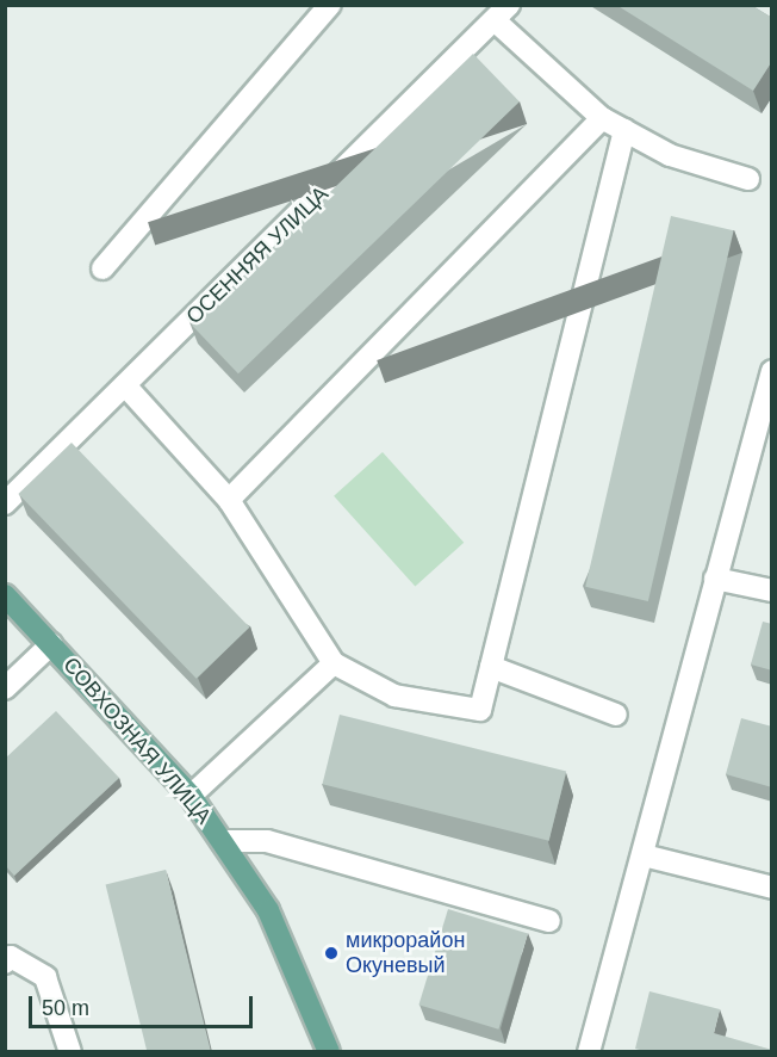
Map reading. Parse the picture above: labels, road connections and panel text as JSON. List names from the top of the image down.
{
  "streets": {
    "main road": ["СОВХОЗНАЯ УЛИЦА"],
    "street": ["ОСЕННЯЯ УЛИЦА"]
  },
  "places": ["микрорайон Окуневый"],
  "scale_bar": "50 m"
}
